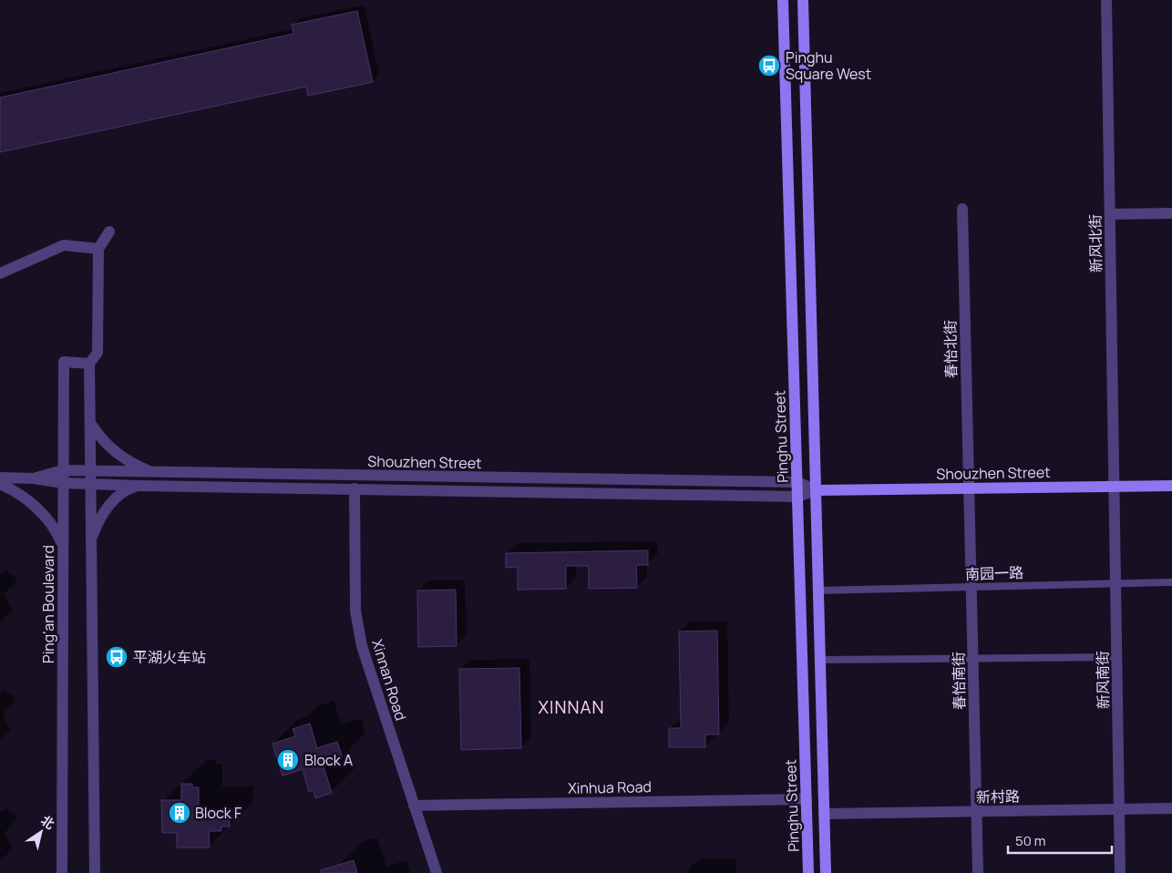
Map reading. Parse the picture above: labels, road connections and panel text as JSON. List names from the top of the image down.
{
  "streets": {
    "main road": ["Pinghu Street", "Shouzhen Street"],
    "street": [
      "新风北街",
      "春怡北街",
      "Ping'an Boulevard",
      "Xinnan Road",
      "新风南街",
      "春怡南街",
      "Xinhua Road",
      "新村路"
    ],
    "lane": ["南园一路"]
  },
  "crossings": [
    ["新风北街", "Shouzhen Street"],
    ["新风北街", "新风南街"],
    ["春怡北街", "Shouzhen Street"],
    ["春怡北街", "春怡南街"],
    ["Pinghu Street", "Shouzhen Street"],
    ["Pinghu Street", "Xinhua Road"],
    ["Shouzhen Street", "Ping'an Boulevard"],
    ["Shouzhen Street", "Xinnan Road"],
    ["Shouzhen Street", "新风南街"],
    ["Shouzhen Street", "春怡南街"],
    ["南园一路", "新风南街"],
    ["南园一路", "春怡南街"],
    ["Xinnan Road", "Xinhua Road"],
    ["新风南街", "新村路"],
    ["春怡南街", "新村路"]
  ],
  "districts": ["XINNAN"],
  "places": {
    "bus stop": ["Pinghu Square West", "平湖火车站"],
    "building": ["Block A", "Block F"]
  },
  "scale_bar": "50 m",
  "north": "top right"
}
